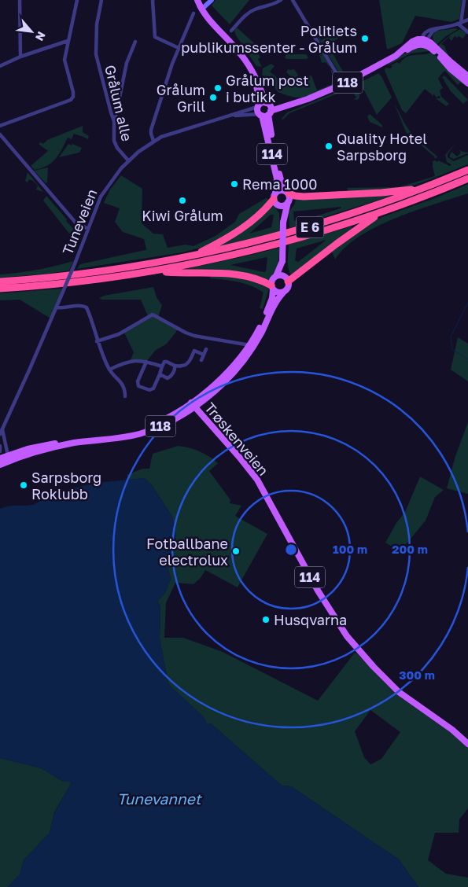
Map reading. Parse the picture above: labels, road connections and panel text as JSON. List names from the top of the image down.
{
  "streets": {
    "highway": ["E 6"],
    "main road": ["118", "114", "Trøskenveien"],
    "street": ["Grålum alle", "Tuneveien"]
  },
  "crossings": [
    ["118", "114"],
    ["118", "Trøskenveien"],
    ["Grålum alle", "Tuneveien"],
    ["114", "E 6"],
    ["114", "Trøskenveien"]
  ],
  "water": ["Tunevannet"],
  "places": [
    "Politiets publikumssenter - Grålum",
    "Grålum post i butikk",
    "Grålum Grill",
    "Quality Hotel Sarpsborg",
    "Rema 1000",
    "Kiwi Grålum",
    "Sarpsborg Roklubb",
    "Fotballbane electrolux",
    "Husqvarna"
  ],
  "north": "bottom right",
  "rings": ["100 m", "200 m", "300 m"]
}
